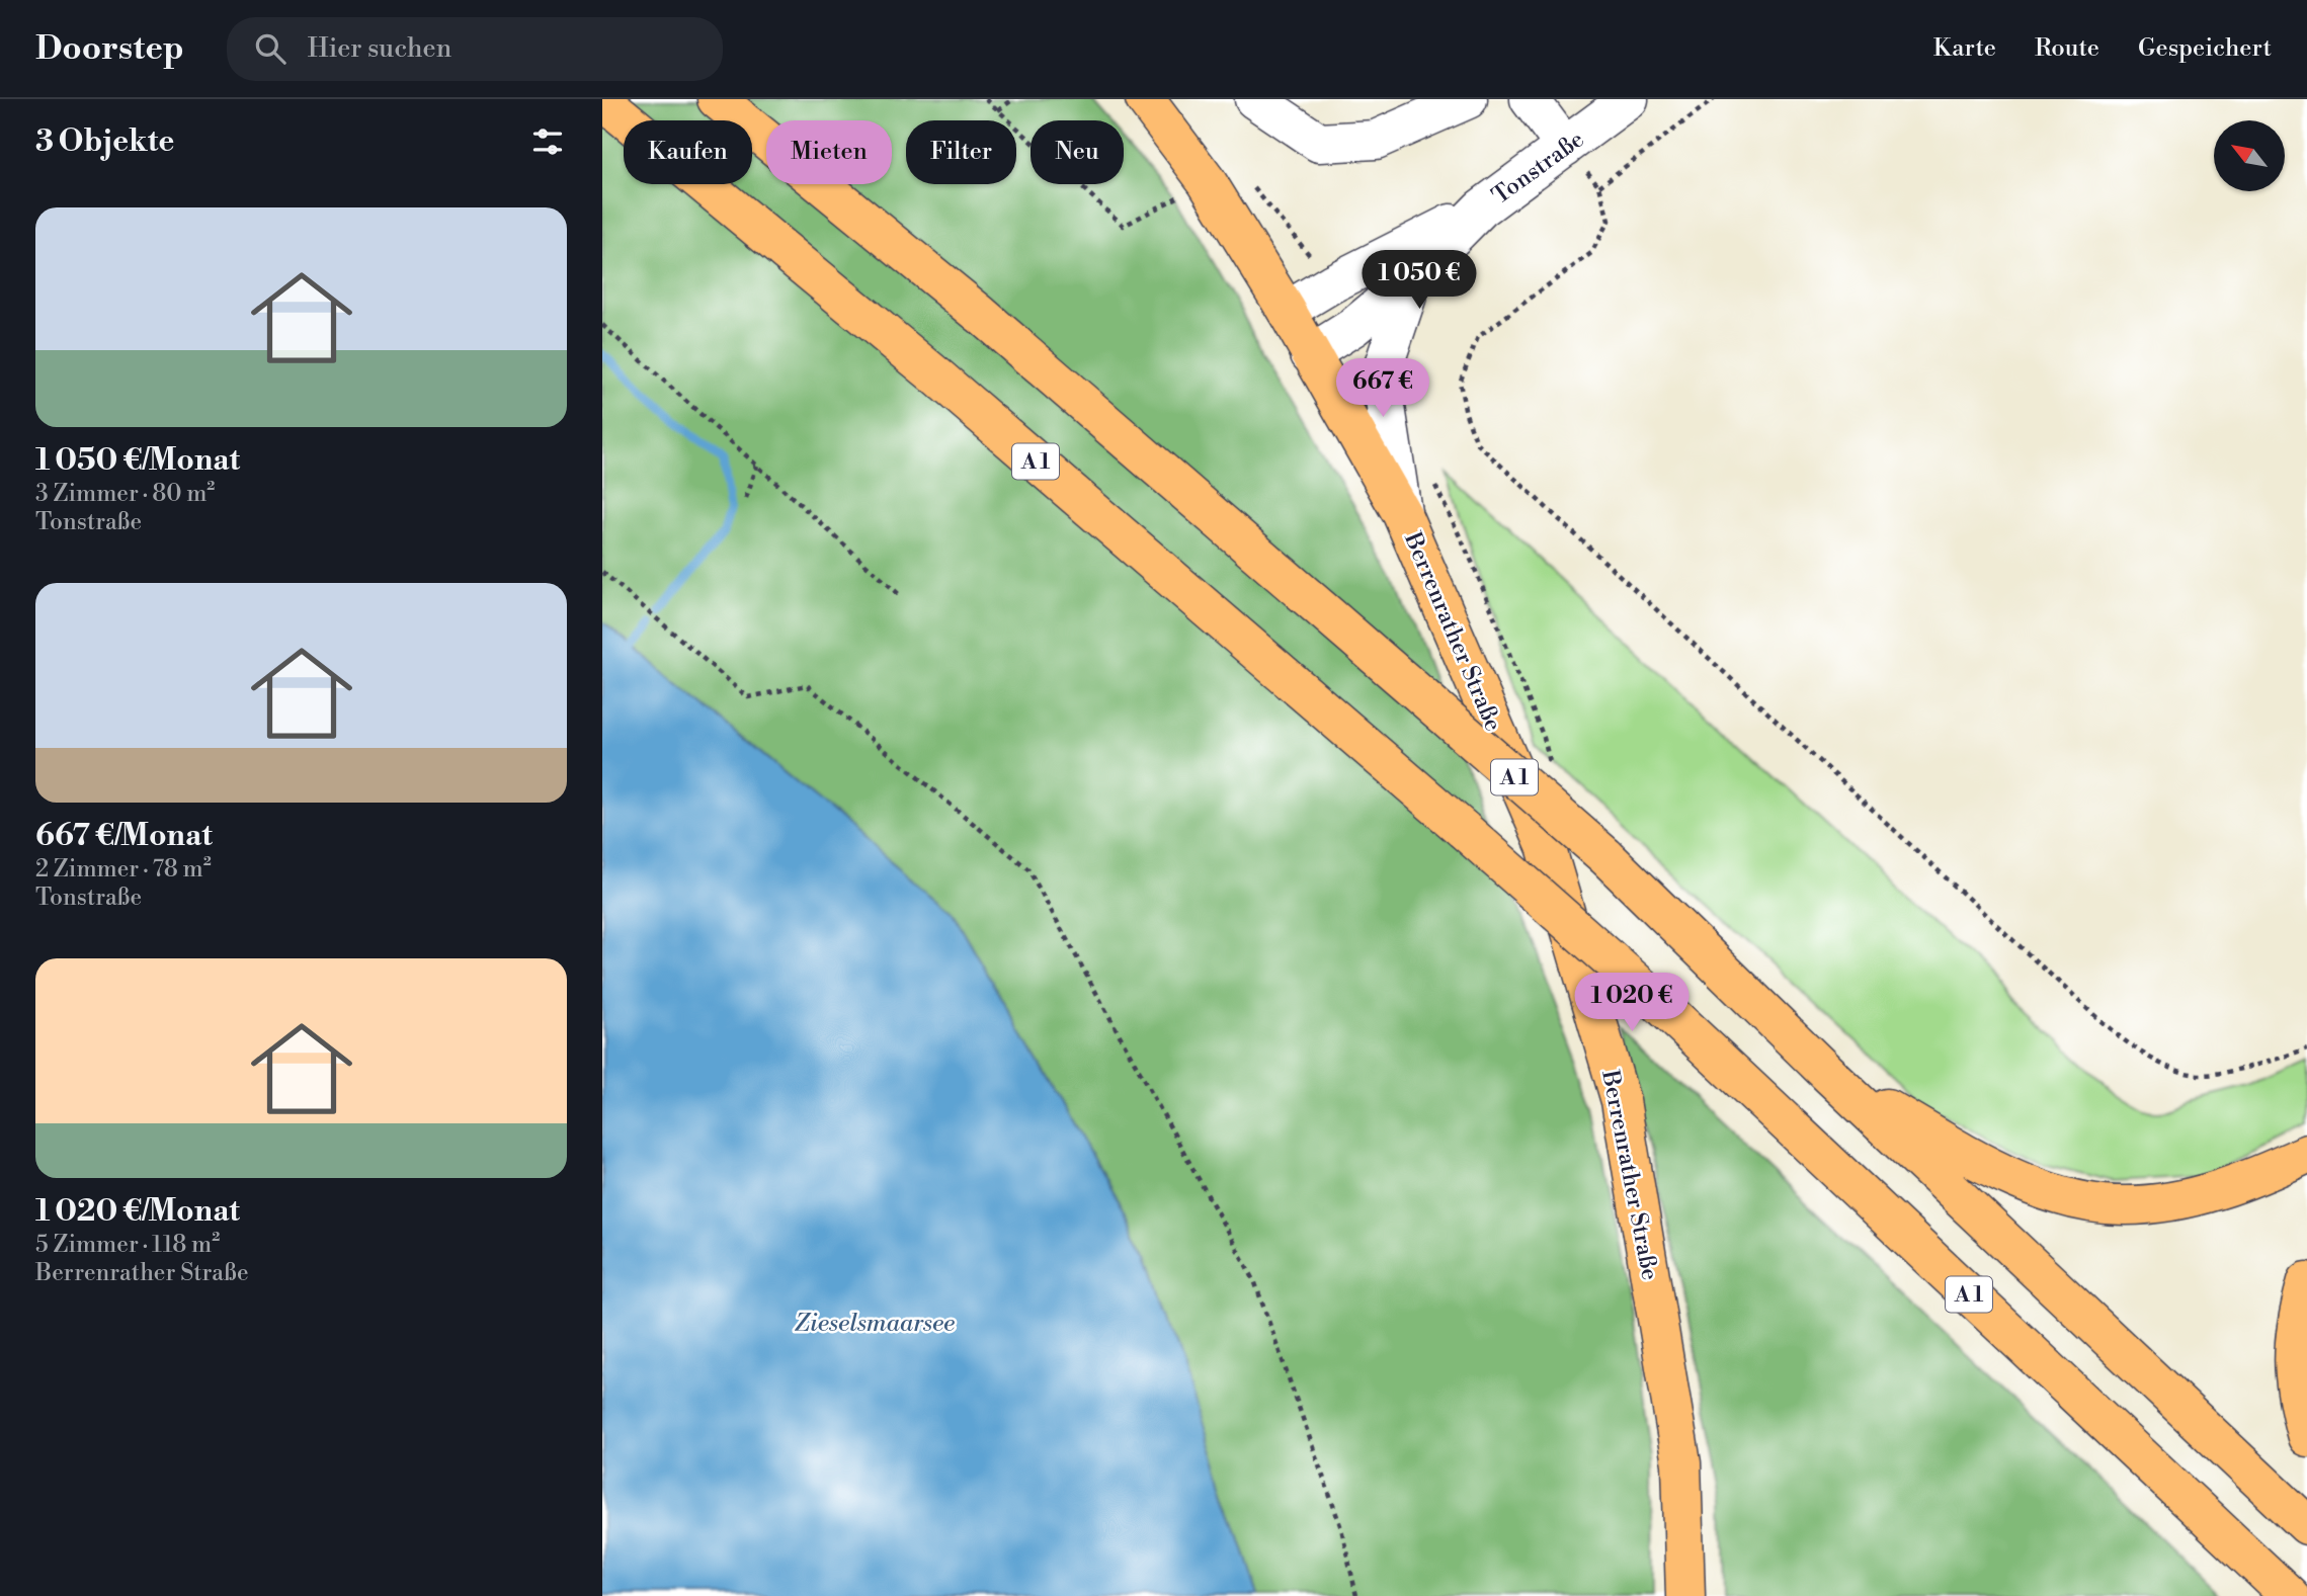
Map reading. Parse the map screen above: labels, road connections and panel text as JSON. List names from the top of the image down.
{
  "streets": {
    "main road": ["A 1", "Berrenrather Straße"],
    "street": ["Tonstraße"]
  },
  "crossings": [
    ["Tonstraße", "Berrenrather Straße"]
  ],
  "water": ["Zieselsmaarsee"],
  "north": "top left",
  "page": {
    "header": "Doorstep",
    "search": "Hier suchen",
    "nav": ["Karte", "Route", "Gespeichert"],
    "heading": "3 Objekte",
    "chip": [
      "Kaufen",
      "Mieten",
      "Filter",
      "Neu"
    ],
    "list": [
      {
        "name": "1 050 €/Monat",
        "note": "3 Zimmer · 80 m² · Tonstraße"
      },
      {
        "name": "667 €/Monat",
        "note": "2 Zimmer · 78 m² · Tonstraße"
      },
      {
        "name": "1 020 €/Monat",
        "note": "5 Zimmer · 118 m² · Berrenrather Straße"
      }
    ],
    "price": ["1 050 €", "667 €", "1 020 €"]
  }
}
